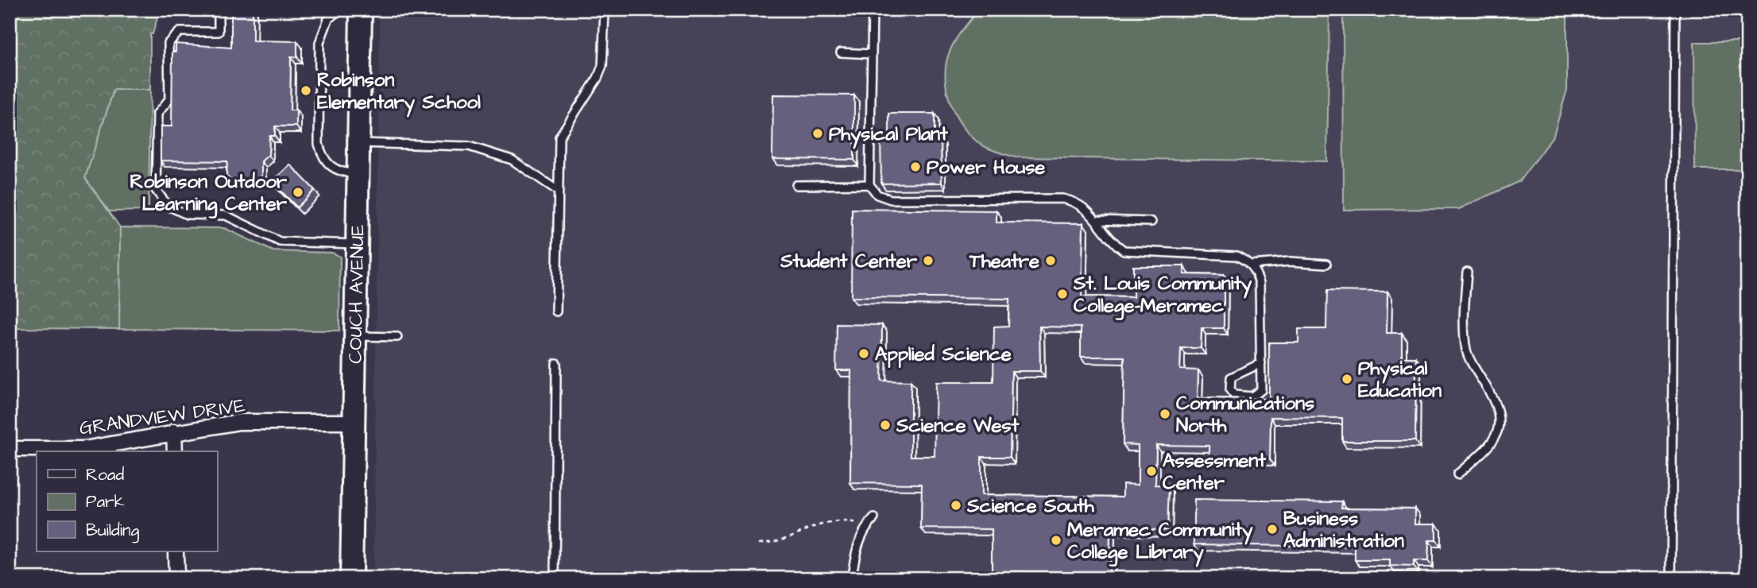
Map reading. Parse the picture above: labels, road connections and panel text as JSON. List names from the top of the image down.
{
  "streets": {
    "street": ["COUCH AVENUE", "GRANDVIEW DRIVE"]
  },
  "crossings": [
    ["COUCH AVENUE", "GRANDVIEW DRIVE"]
  ],
  "places": [
    "Robinson Elementary School",
    "Physical Plant",
    "Power House",
    "Robinson Outdoor Learning Center",
    "Student Center",
    "Theatre",
    "St. Louis Community College-Meramec",
    "Applied Science",
    "Physical Education",
    "Communications North",
    "Science West",
    "Assessment Center",
    "Science South",
    "Business Administration",
    "Meramec Community College Library"
  ],
  "legend": ["Road", "Park", "Building"]
}
